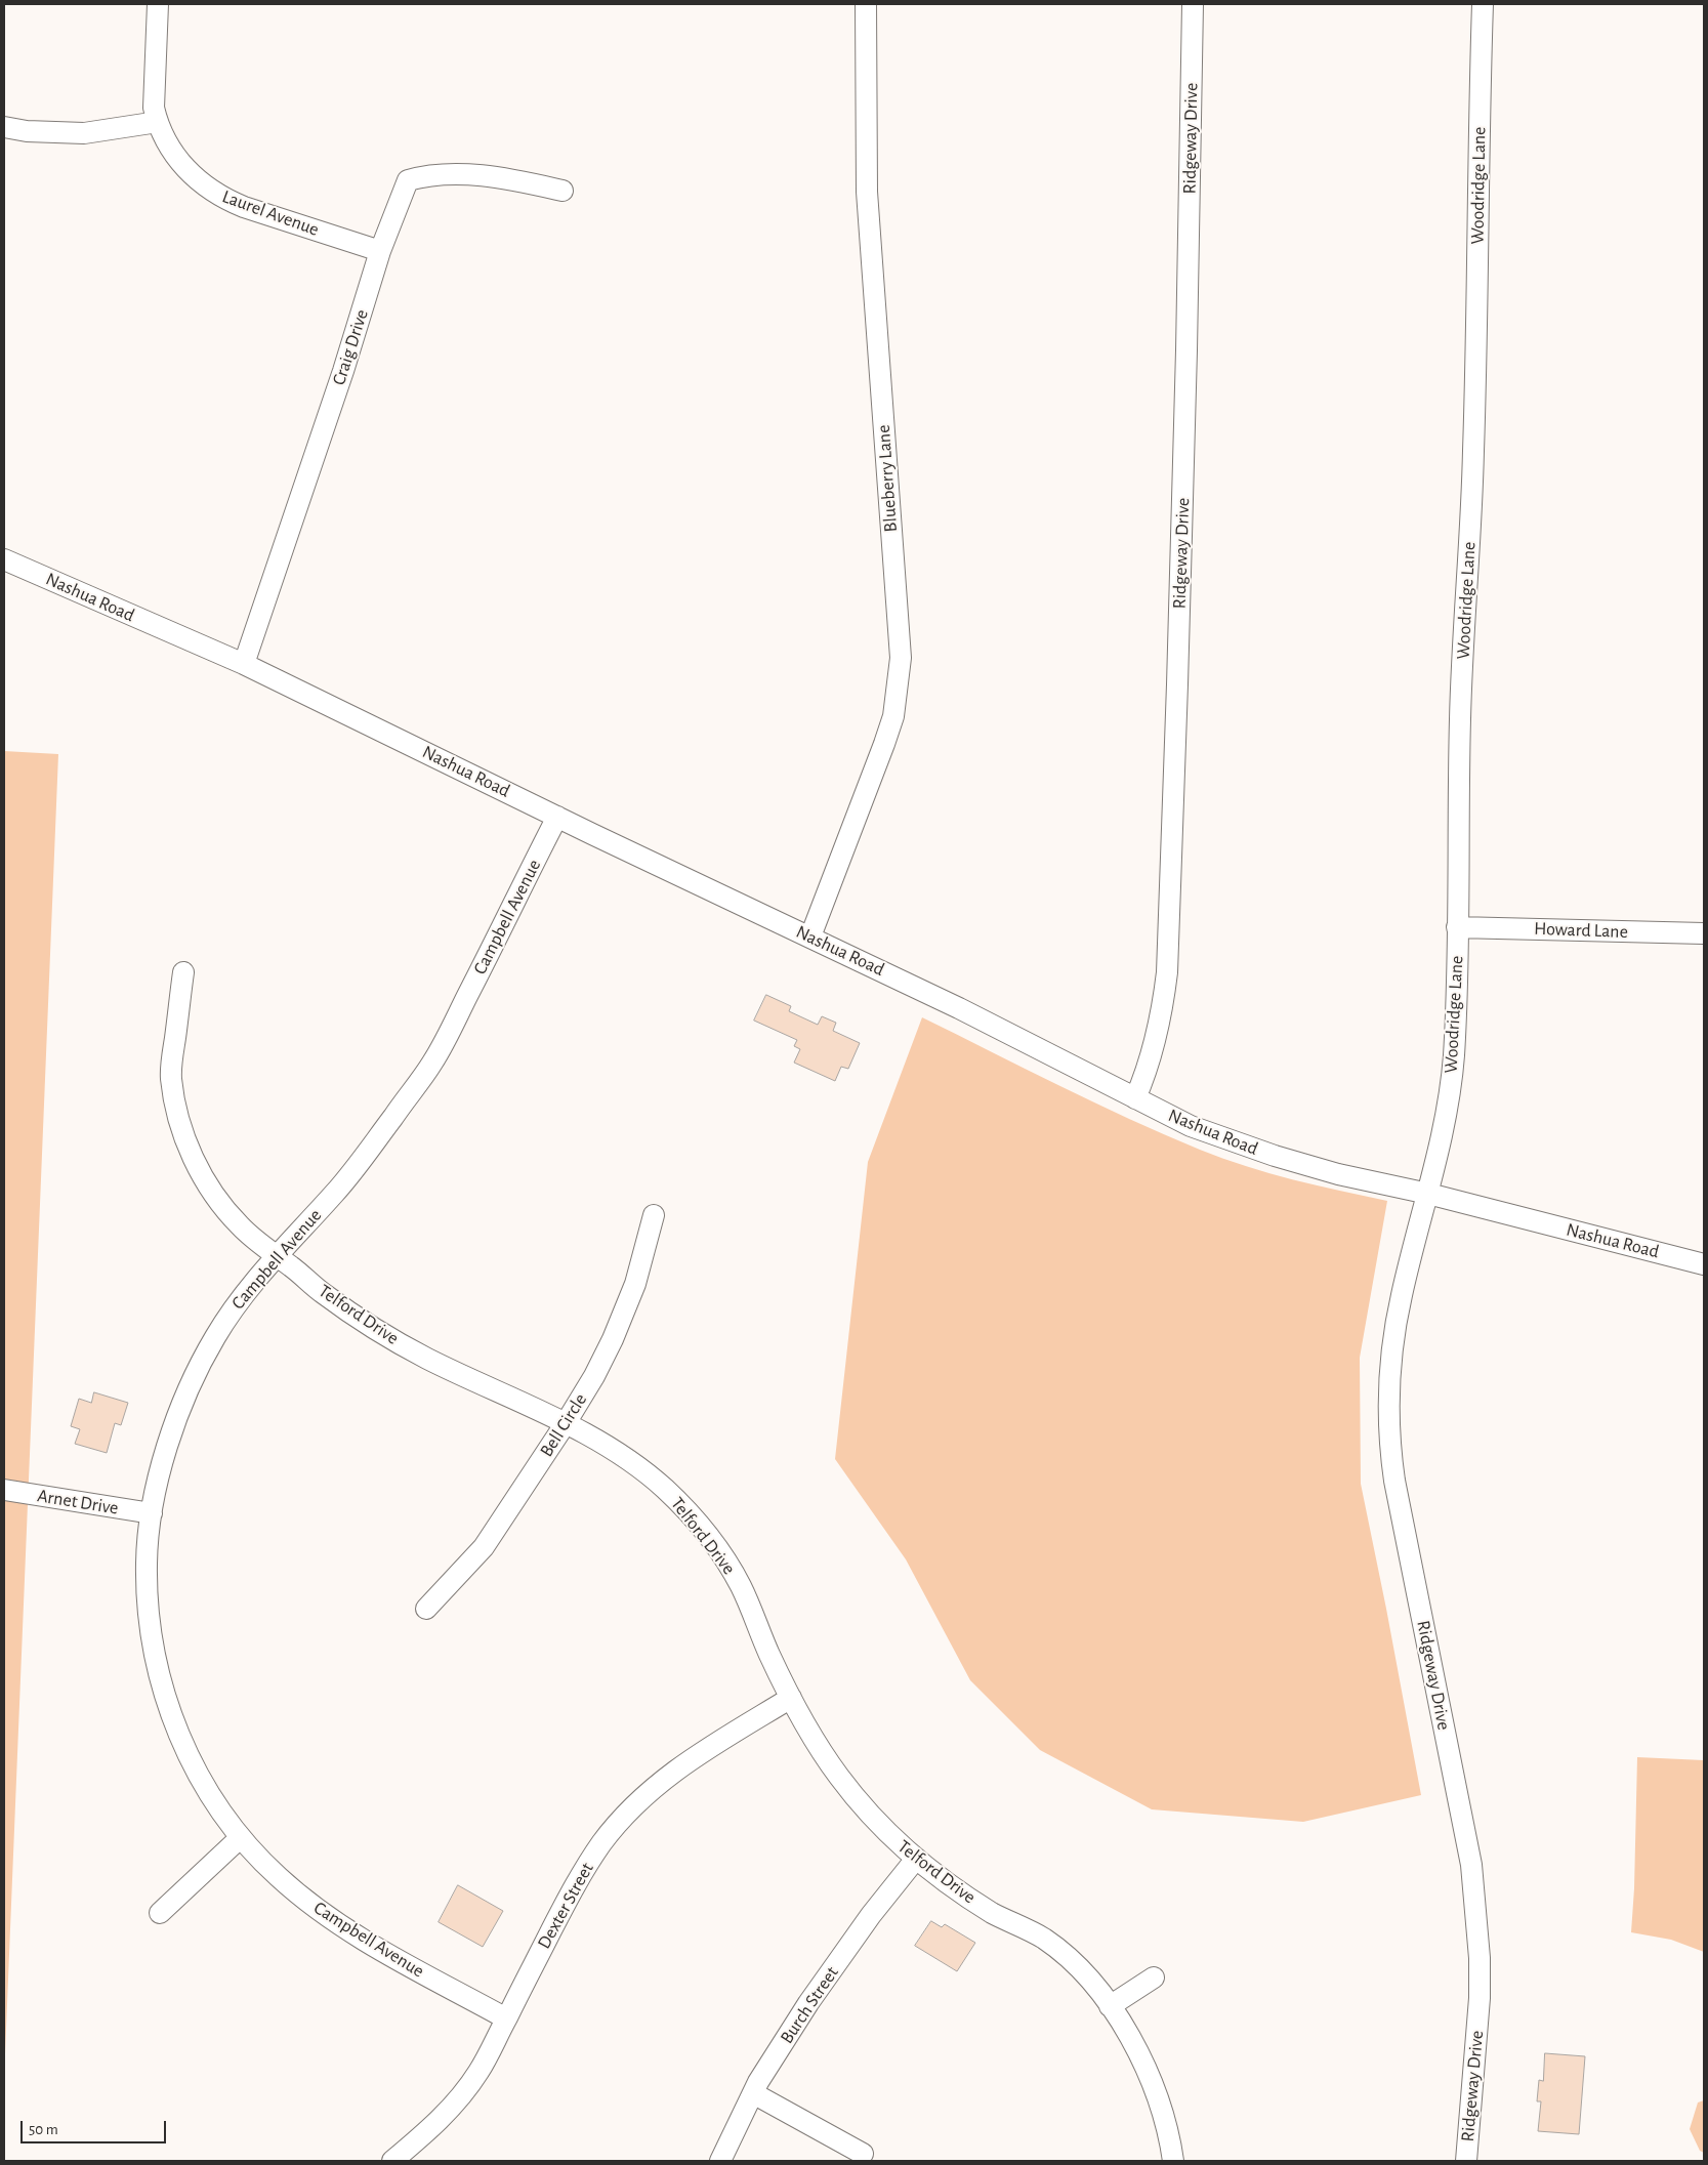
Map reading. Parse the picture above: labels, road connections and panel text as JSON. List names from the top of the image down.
{
  "streets": {
    "street": [
      "Ridgeway Drive",
      "Woodridge Lane",
      "Laurel Avenue",
      "Craig Drive",
      "Blueberry Lane",
      "Nashua Road",
      "Campbell Avenue",
      "Howard Lane",
      "Telford Drive",
      "Bell Circle",
      "Arnet Drive",
      "Dexter Street",
      "Burch Street"
    ]
  },
  "crossings": [
    ["Ridgeway Drive", "Woodridge Lane"],
    ["Ridgeway Drive", "Nashua Road"],
    ["Woodridge Lane", "Nashua Road"],
    ["Woodridge Lane", "Howard Lane"],
    ["Laurel Avenue", "Craig Drive"],
    ["Craig Drive", "Nashua Road"],
    ["Blueberry Lane", "Nashua Road"],
    ["Nashua Road", "Campbell Avenue"],
    ["Campbell Avenue", "Telford Drive"],
    ["Campbell Avenue", "Arnet Drive"],
    ["Campbell Avenue", "Dexter Street"],
    ["Telford Drive", "Bell Circle"],
    ["Telford Drive", "Dexter Street"],
    ["Telford Drive", "Burch Street"]
  ],
  "scale_bar": "50 m"
}
